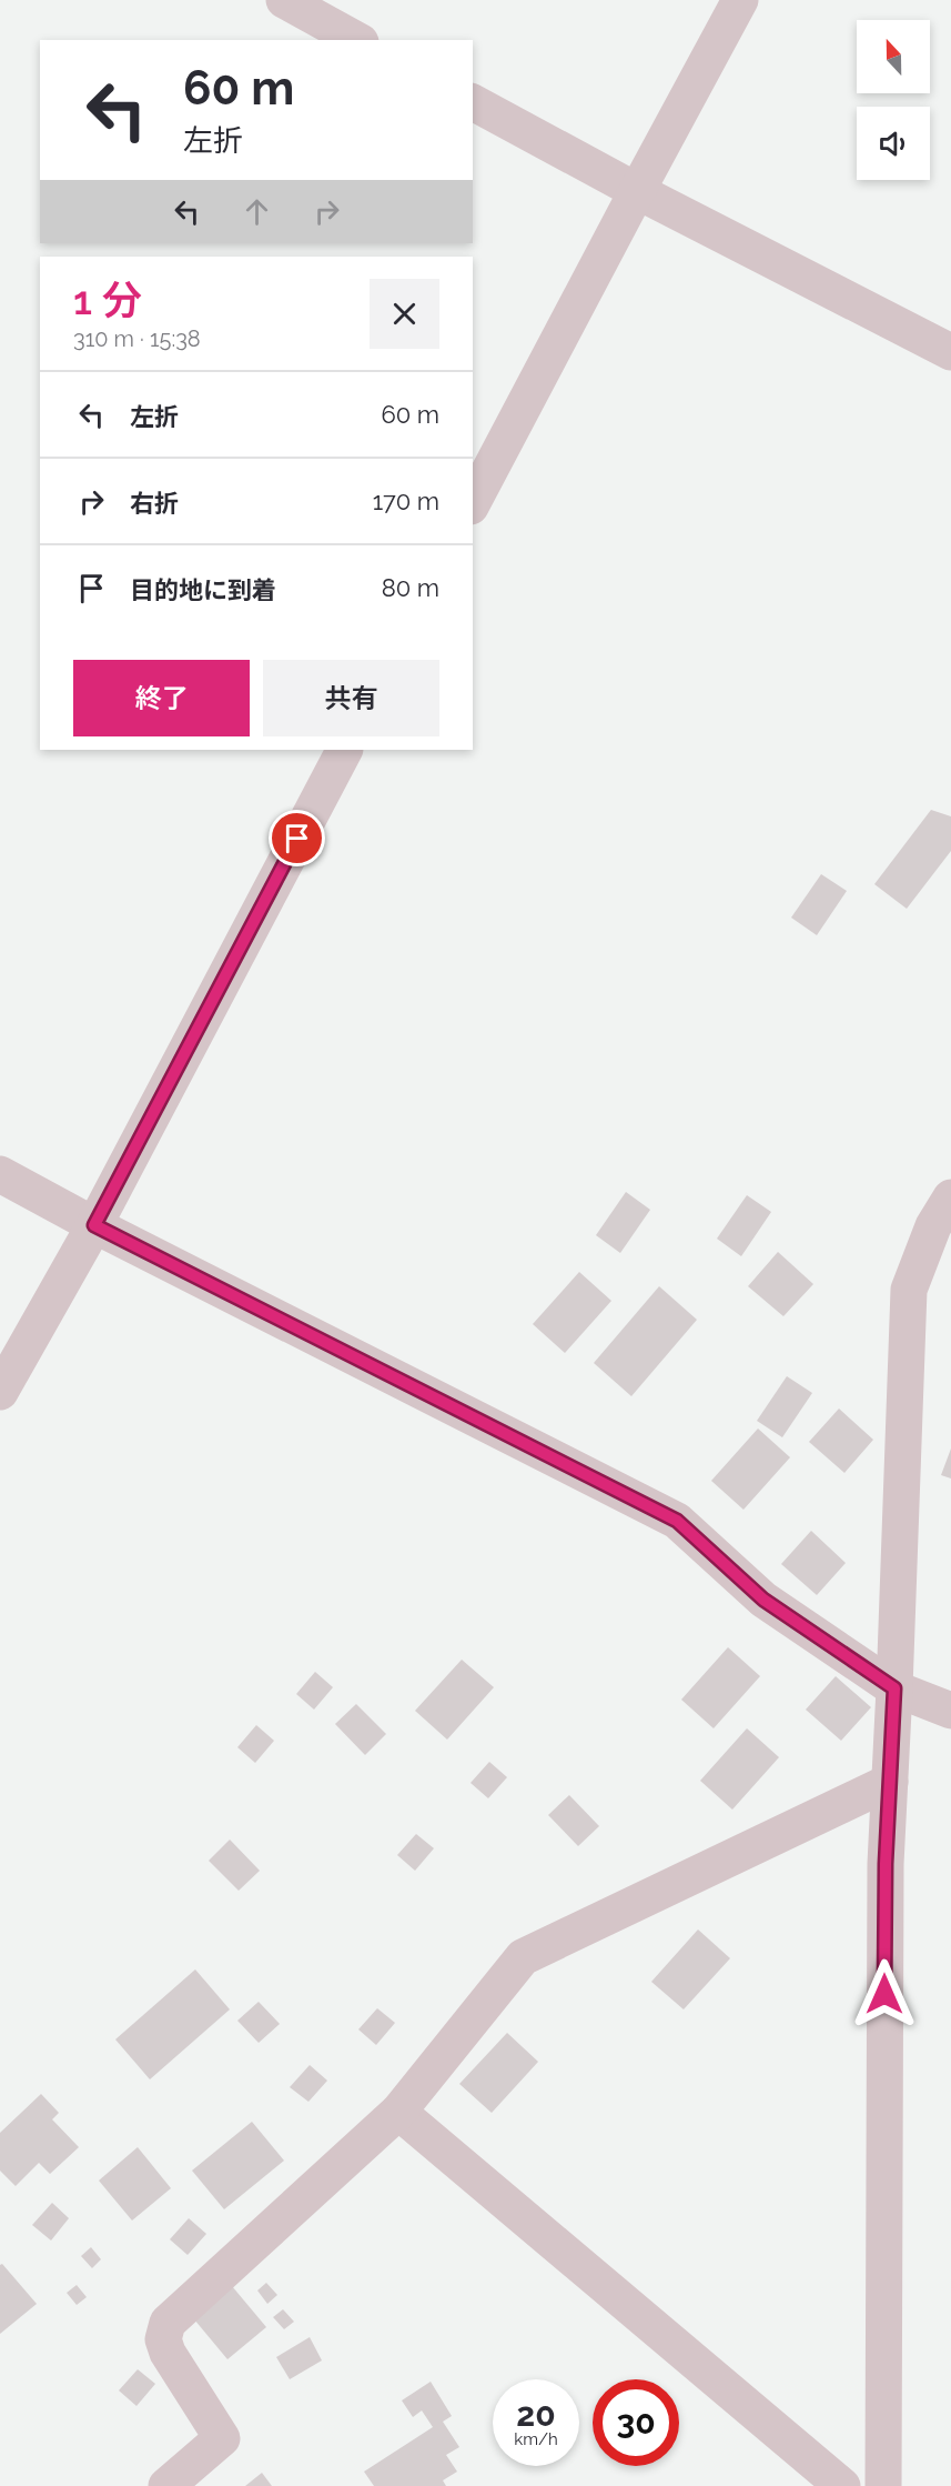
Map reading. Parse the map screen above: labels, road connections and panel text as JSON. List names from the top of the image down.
{
  "north": "top",
  "page": {
    "turn": ["60 m", "左折"],
    "heading": ["1 分", "310 m · 15:38"],
    "list": [
      {
        "name": "左折",
        "value": "60 m"
      },
      {
        "name": "右折",
        "value": "170 m"
      },
      {
        "name": "目的地に到着",
        "value": "80 m"
      }
    ],
    "buttons": ["終了", "共有"],
    "speed": "20 km/h",
    "limit": "30"
  }
}
